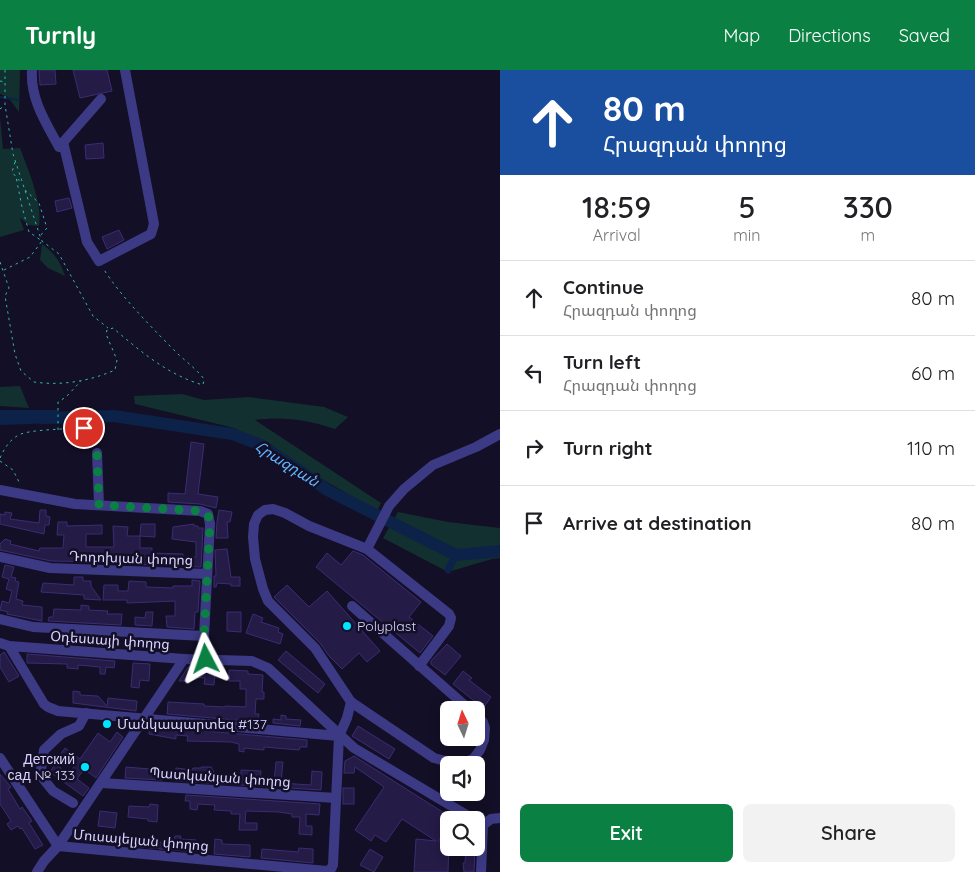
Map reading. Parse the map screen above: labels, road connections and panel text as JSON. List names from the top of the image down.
{
  "streets": {
    "street": [
      "Դոդոխյան փողոց",
      "Օդեսսայի փողոց",
      "Պատկանյան փողոց",
      "Մուսայելյան փողոց"
    ]
  },
  "crossings": [
    ["Դոդոխյան փողոց", "Օդեսսայի փողոց"],
    ["Պատկանյան փողոց", "Մուսայելյան փողոց"]
  ],
  "water": ["Հրազդան"],
  "places": ["Polyplast", "Մանկապարտեզ #137", "Детский сад № 133"],
  "north": "top",
  "page": {
    "header": "Turnly",
    "nav": ["Map", "Directions", "Saved"],
    "turn": ["80 m", "Հրազդան փողոց"],
    "eta": [
      "18:59",
      "Arrival",
      "5",
      "min",
      "330",
      "m"
    ],
    "list": [
      {
        "name": "Continue",
        "note": "Հրազդան փողոց",
        "value": "80 m"
      },
      {
        "name": "Turn left",
        "note": "Հրազդան փողոց",
        "value": "60 m"
      },
      {
        "name": "Turn right",
        "value": "110 m"
      },
      {
        "name": "Arrive at destination",
        "value": "80 m"
      }
    ],
    "buttons": ["Exit", "Share"]
  }
}
